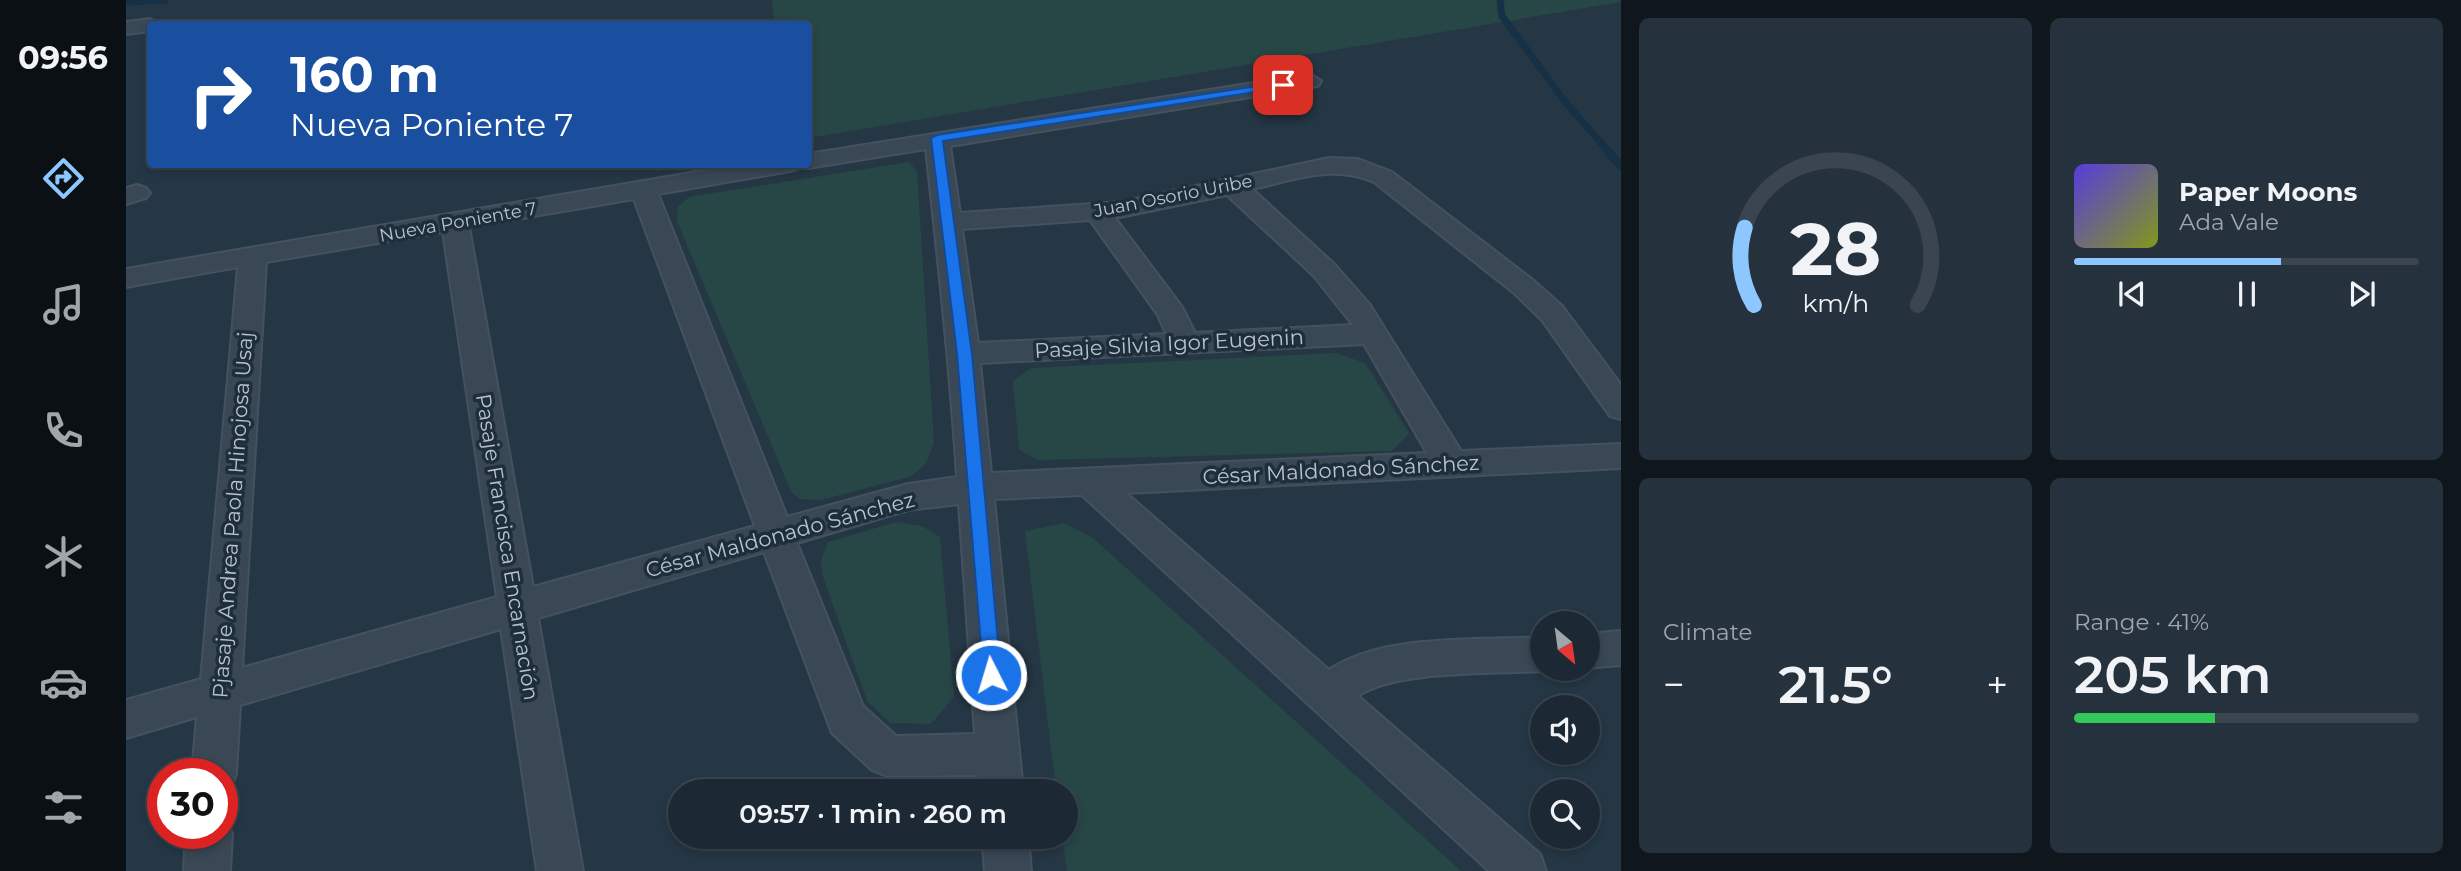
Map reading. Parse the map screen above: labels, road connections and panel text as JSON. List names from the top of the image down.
{
  "streets": {
    "street": [
      "Juan Osorio Uribe",
      "Nueva Poniente 7",
      "Pasaje Silvia Igor Eugenin",
      "César Maldonado Sánchez",
      "Pjasaje Andrea Paola Hinojosa Usaj",
      "Pasaje Francisca Encarnación"
    ]
  },
  "crossings": [
    ["Nueva Poniente 7", "Pjasaje Andrea Paola Hinojosa Usaj"],
    ["Nueva Poniente 7", "Pasaje Francisca Encarnación"],
    ["César Maldonado Sánchez", "Pjasaje Andrea Paola Hinojosa Usaj"],
    ["César Maldonado Sánchez", "Pasaje Francisca Encarnación"]
  ],
  "north": "bottom right",
  "page": {
    "tabs": "09:56",
    "turn": ["160 m", "Nueva Poniente 7"],
    "song": ["Paper Moons", "Ada Vale"],
    "tile": [
      "Climate",
      ["Range · 41%", "205 km"]
    ],
    "heat": ["−", "21.5°", "+"],
    "limit": "30",
    "trip": "09:57 · 1 min · 260 m",
    "gauge": ["28", "km/h"]
  }
}
